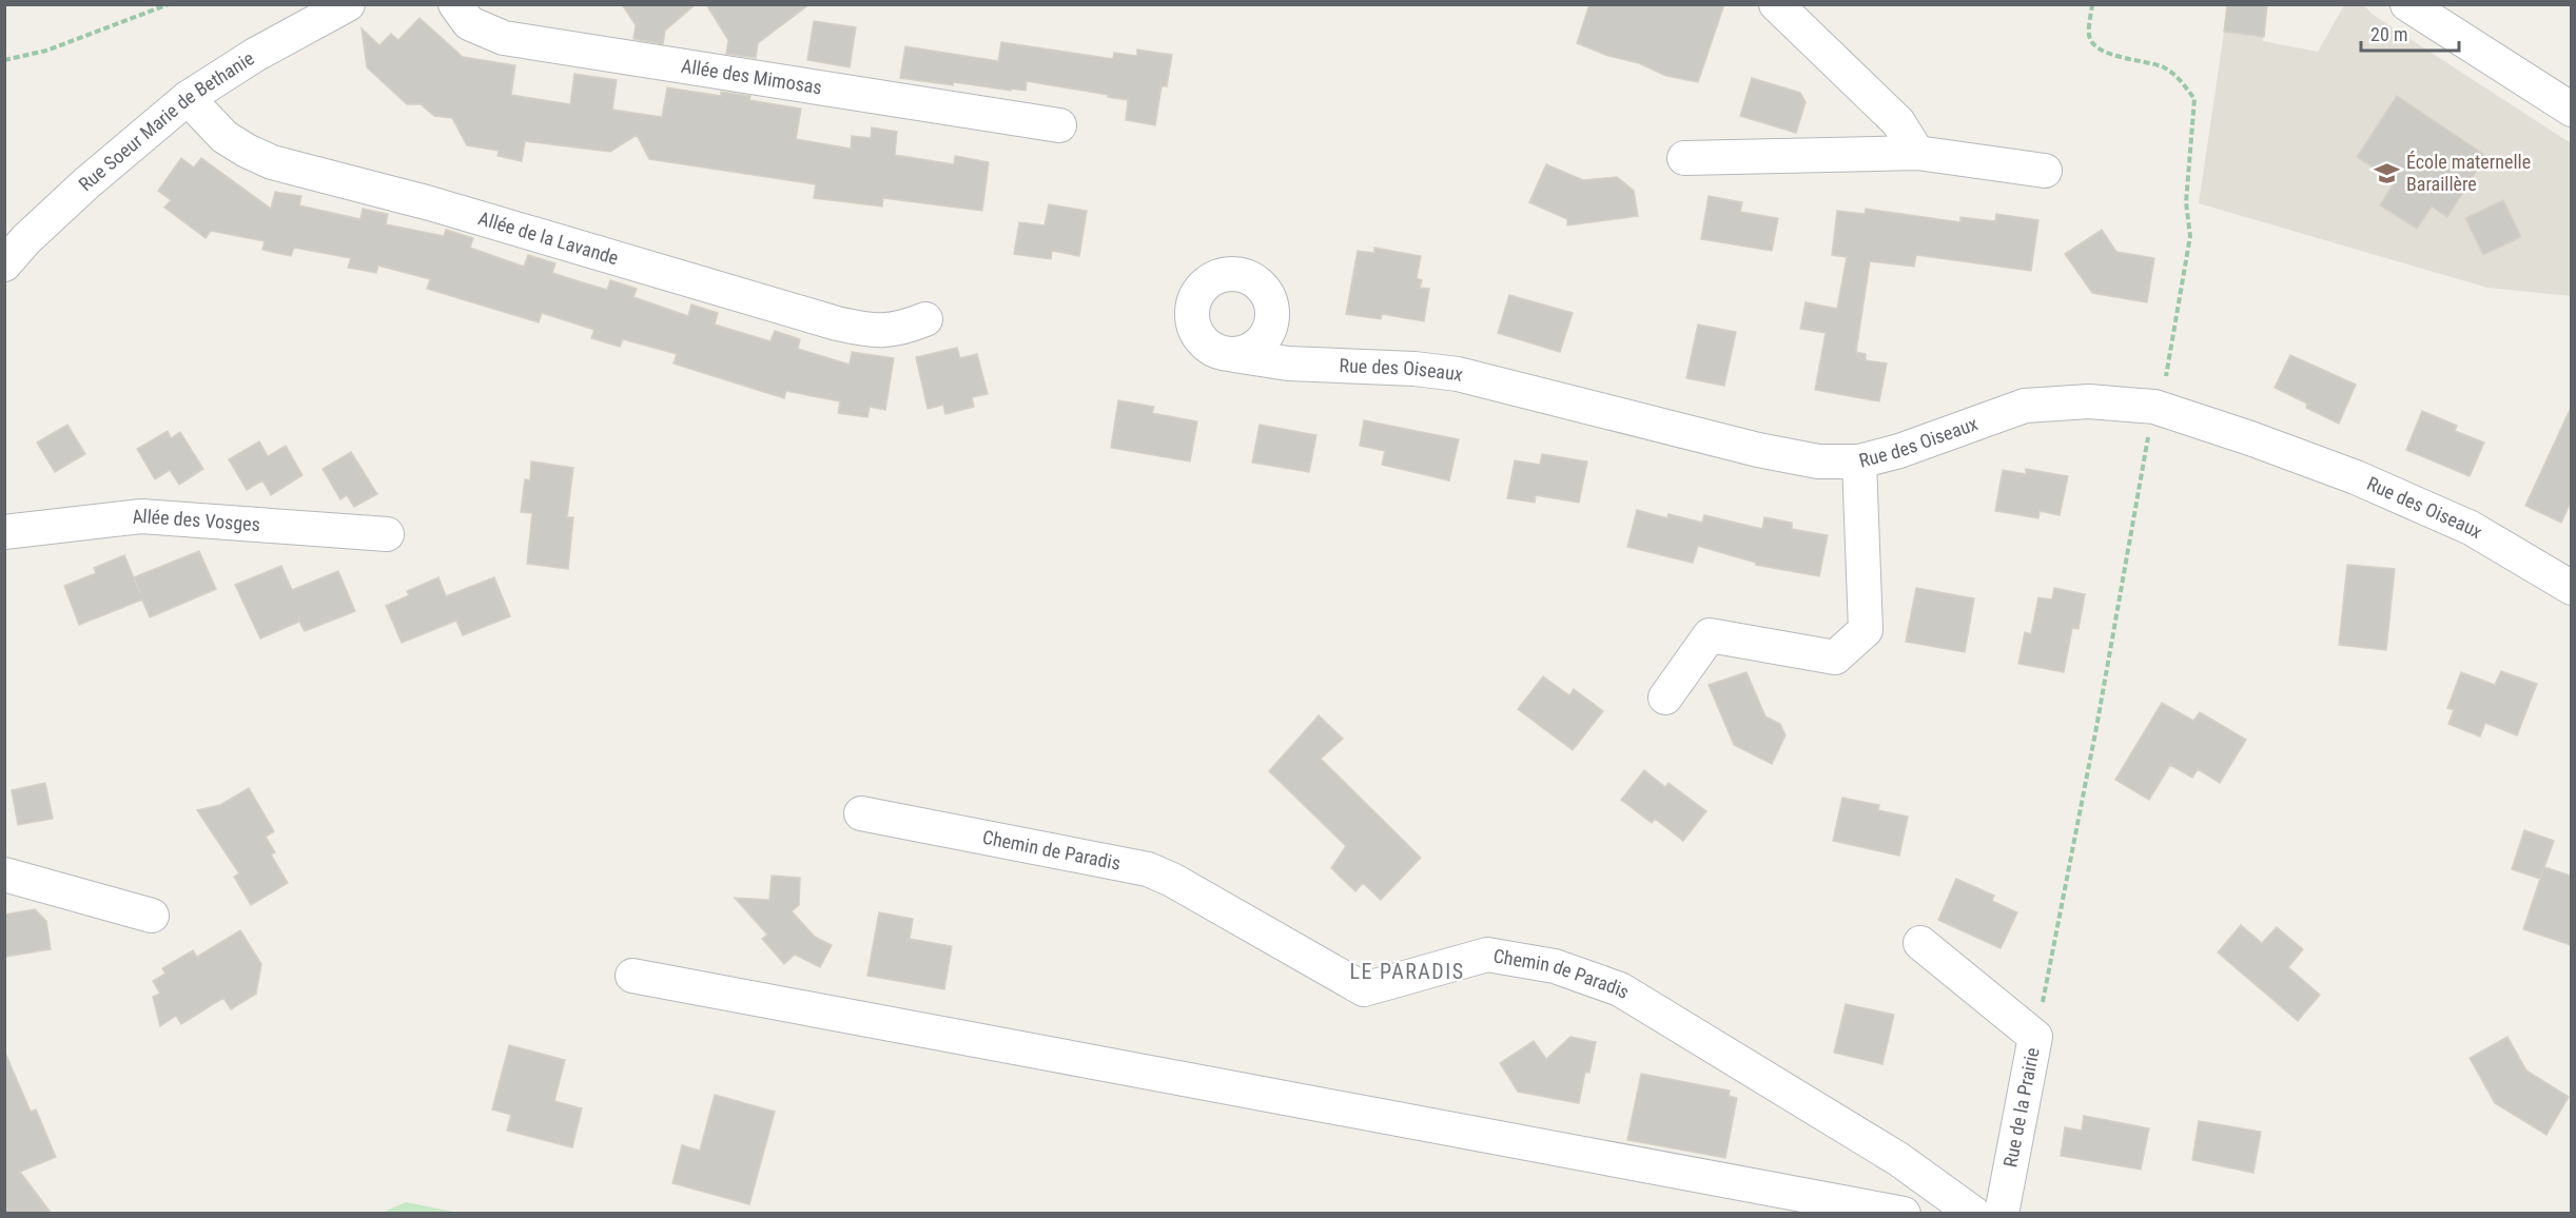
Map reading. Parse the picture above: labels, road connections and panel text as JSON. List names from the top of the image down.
{
  "streets": {
    "street": [
      "Allée des Mimosas",
      "Rue Soeur Marie de Bethanie",
      "Allée de la Lavande",
      "Rue des Oiseaux",
      "Allée des Vosges",
      "Chemin de Paradis",
      "Rue de la Prairie"
    ]
  },
  "crossings": [
    ["Rue Soeur Marie de Bethanie", "Allée de la Lavande"]
  ],
  "districts": ["LE PARADIS"],
  "places": {
    "school or university": ["École maternelle Baraillère"]
  },
  "scale_bar": "20 m"
}
